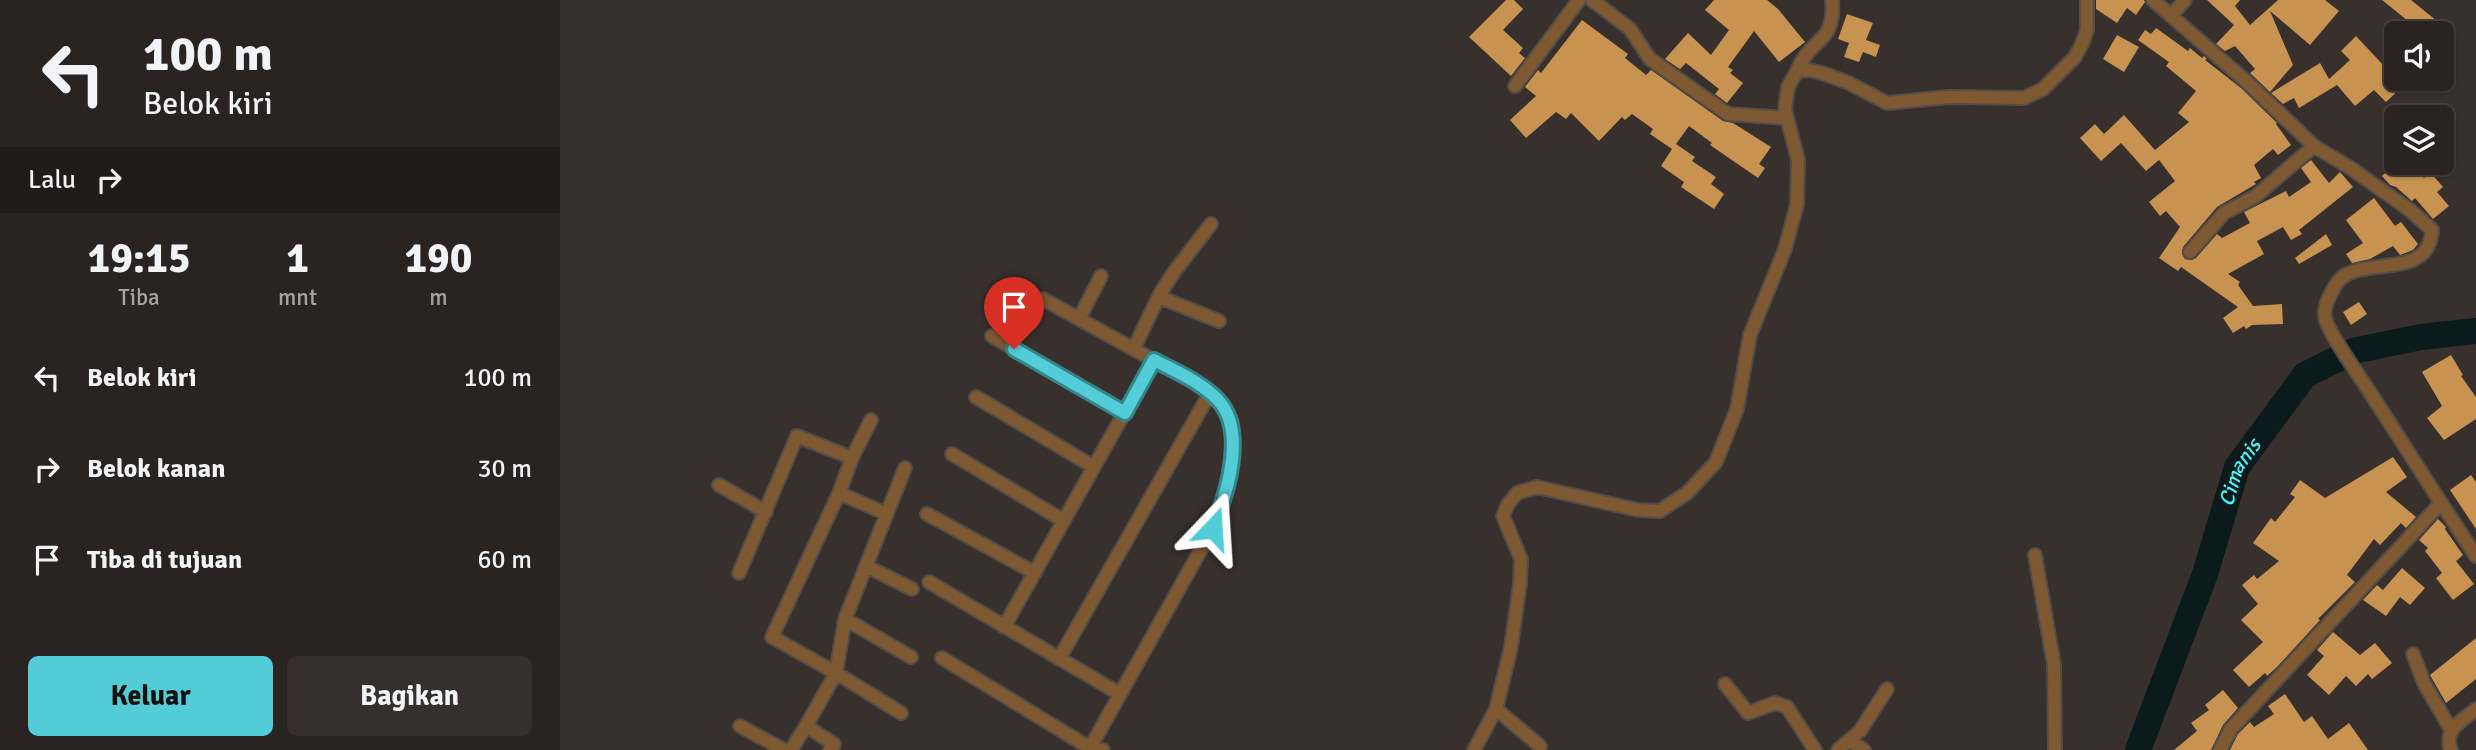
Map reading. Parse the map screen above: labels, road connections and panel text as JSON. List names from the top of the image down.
{
  "water": ["Cimanis"],
  "page": {
    "turn": ["100 m", "Belok kiri"],
    "then": "Lalu",
    "eta": [
      "19:15",
      "Tiba",
      "1",
      "mnt",
      "190",
      "m"
    ],
    "list": [
      {
        "name": "Belok kiri",
        "value": "100 m"
      },
      {
        "name": "Belok kanan",
        "value": "30 m"
      },
      {
        "name": "Tiba di tujuan",
        "value": "60 m"
      }
    ],
    "buttons": ["Keluar", "Bagikan"]
  }
}
